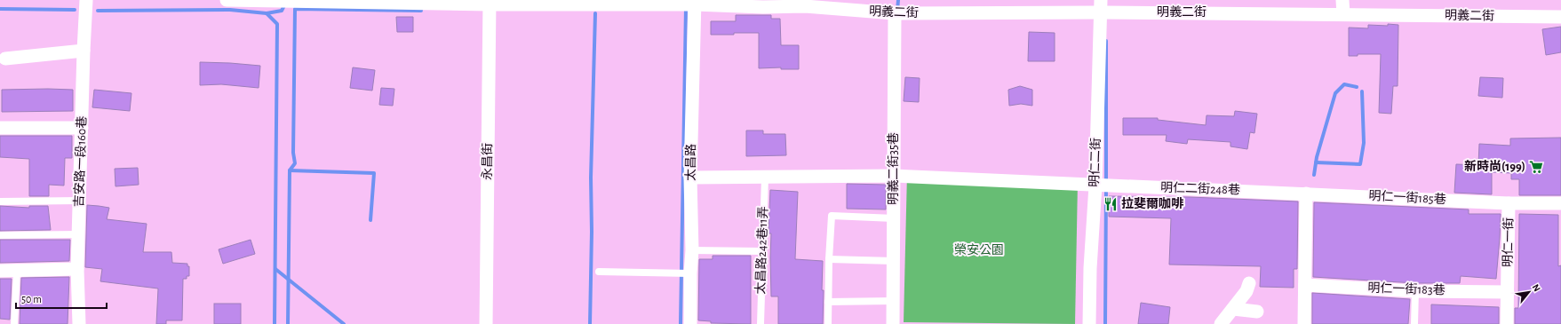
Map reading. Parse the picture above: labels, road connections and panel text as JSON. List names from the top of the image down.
{
  "streets": {
    "street": [
      "明義二街",
      "吉安路一段160巷",
      "永昌街",
      "太昌路",
      "明仁二街",
      "明義二街35巷",
      "明仁二街248巷",
      "明仁一街185巷",
      "明仁一街",
      "明仁一街183巷"
    ],
    "lane": ["太昌路242巷11弄"]
  },
  "crossings": [
    ["明義二街", "永昌街"],
    ["明義二街", "太昌路"],
    ["明義二街", "明仁二街"],
    ["明義二街", "明義二街35巷"],
    ["太昌路", "明仁二街248巷"],
    ["明仁二街", "明仁二街248巷"],
    ["明義二街35巷", "明仁二街248巷"],
    ["明仁二街248巷", "明仁一街185巷"],
    ["明仁二街248巷", "太昌路242巷11弄"],
    ["明仁一街185巷", "明仁一街"],
    ["明仁一街", "明仁一街183巷"]
  ],
  "parks": ["榮安公園"],
  "places": {
    "supermarket": ["新時尚(199)"],
    "restaurant": ["拉斐爾咖啡"]
  },
  "scale_bar": "50 m",
  "north": "top right"
}
